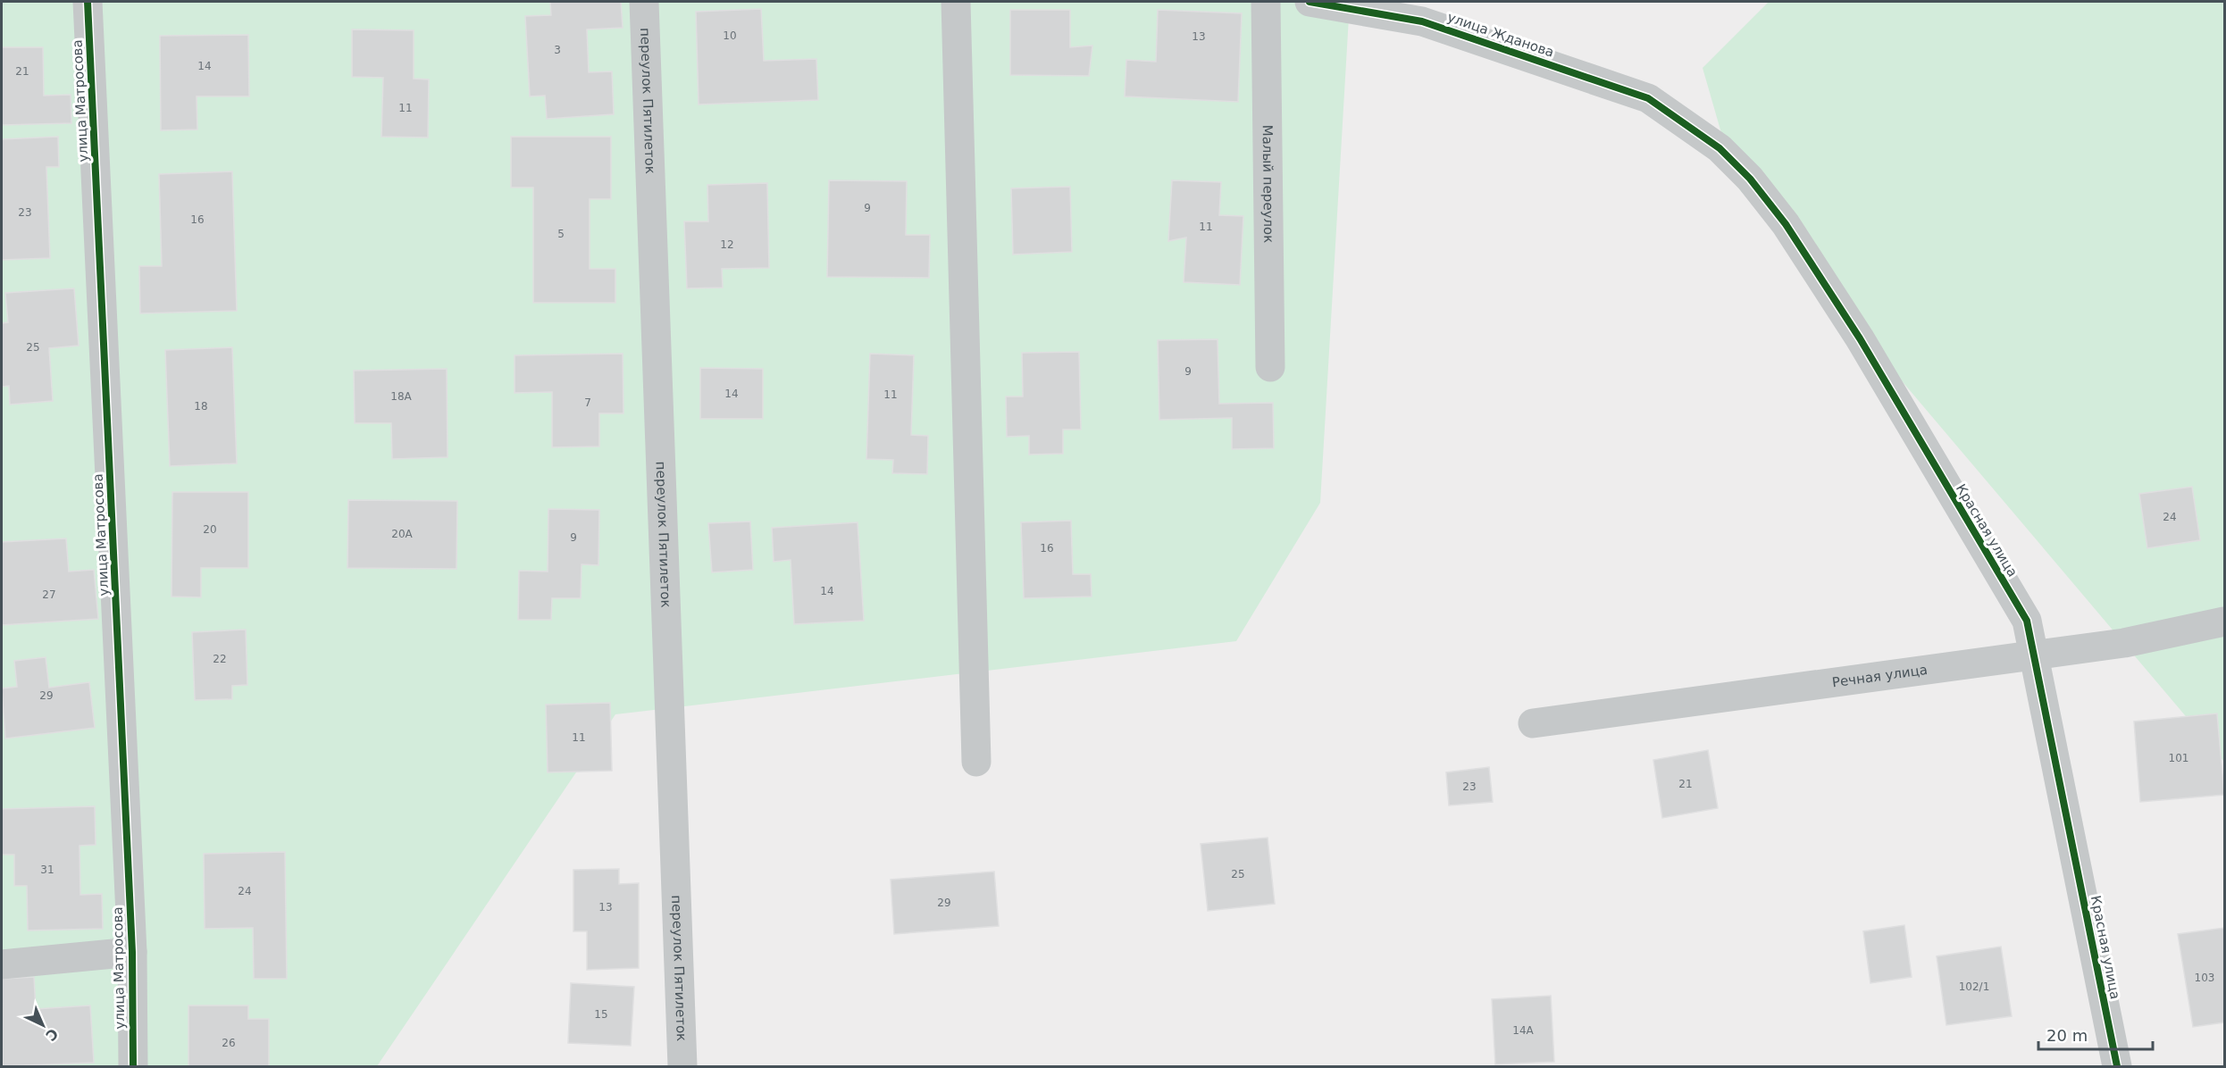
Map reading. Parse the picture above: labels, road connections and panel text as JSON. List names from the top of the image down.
{
  "streets": {
    "street": [
      "улица Жданова",
      "переулок Пятилеток",
      "улица Матросова",
      "Малый переулок",
      "Красная улица",
      "Речная улица"
    ]
  },
  "crossings": [
    ["улица Жданова", "Красная улица"],
    ["Красная улица", "Речная улица"]
  ],
  "house_numbers": [
    "10",
    "13",
    "3",
    "14",
    "21",
    "11",
    "9",
    "23",
    "16",
    "11",
    "5",
    "12",
    "25",
    "9",
    "14",
    "11",
    "18А",
    "7",
    "18",
    "24",
    "20",
    "20А",
    "9",
    "16",
    "14",
    "27",
    "22",
    "29",
    "11",
    "101",
    "21",
    "23",
    "31",
    "25",
    "24",
    "29",
    "13",
    "103",
    "102/1",
    "15",
    "14А",
    "26"
  ],
  "scale_bar": "20 m",
  "north": "bottom right"
}
